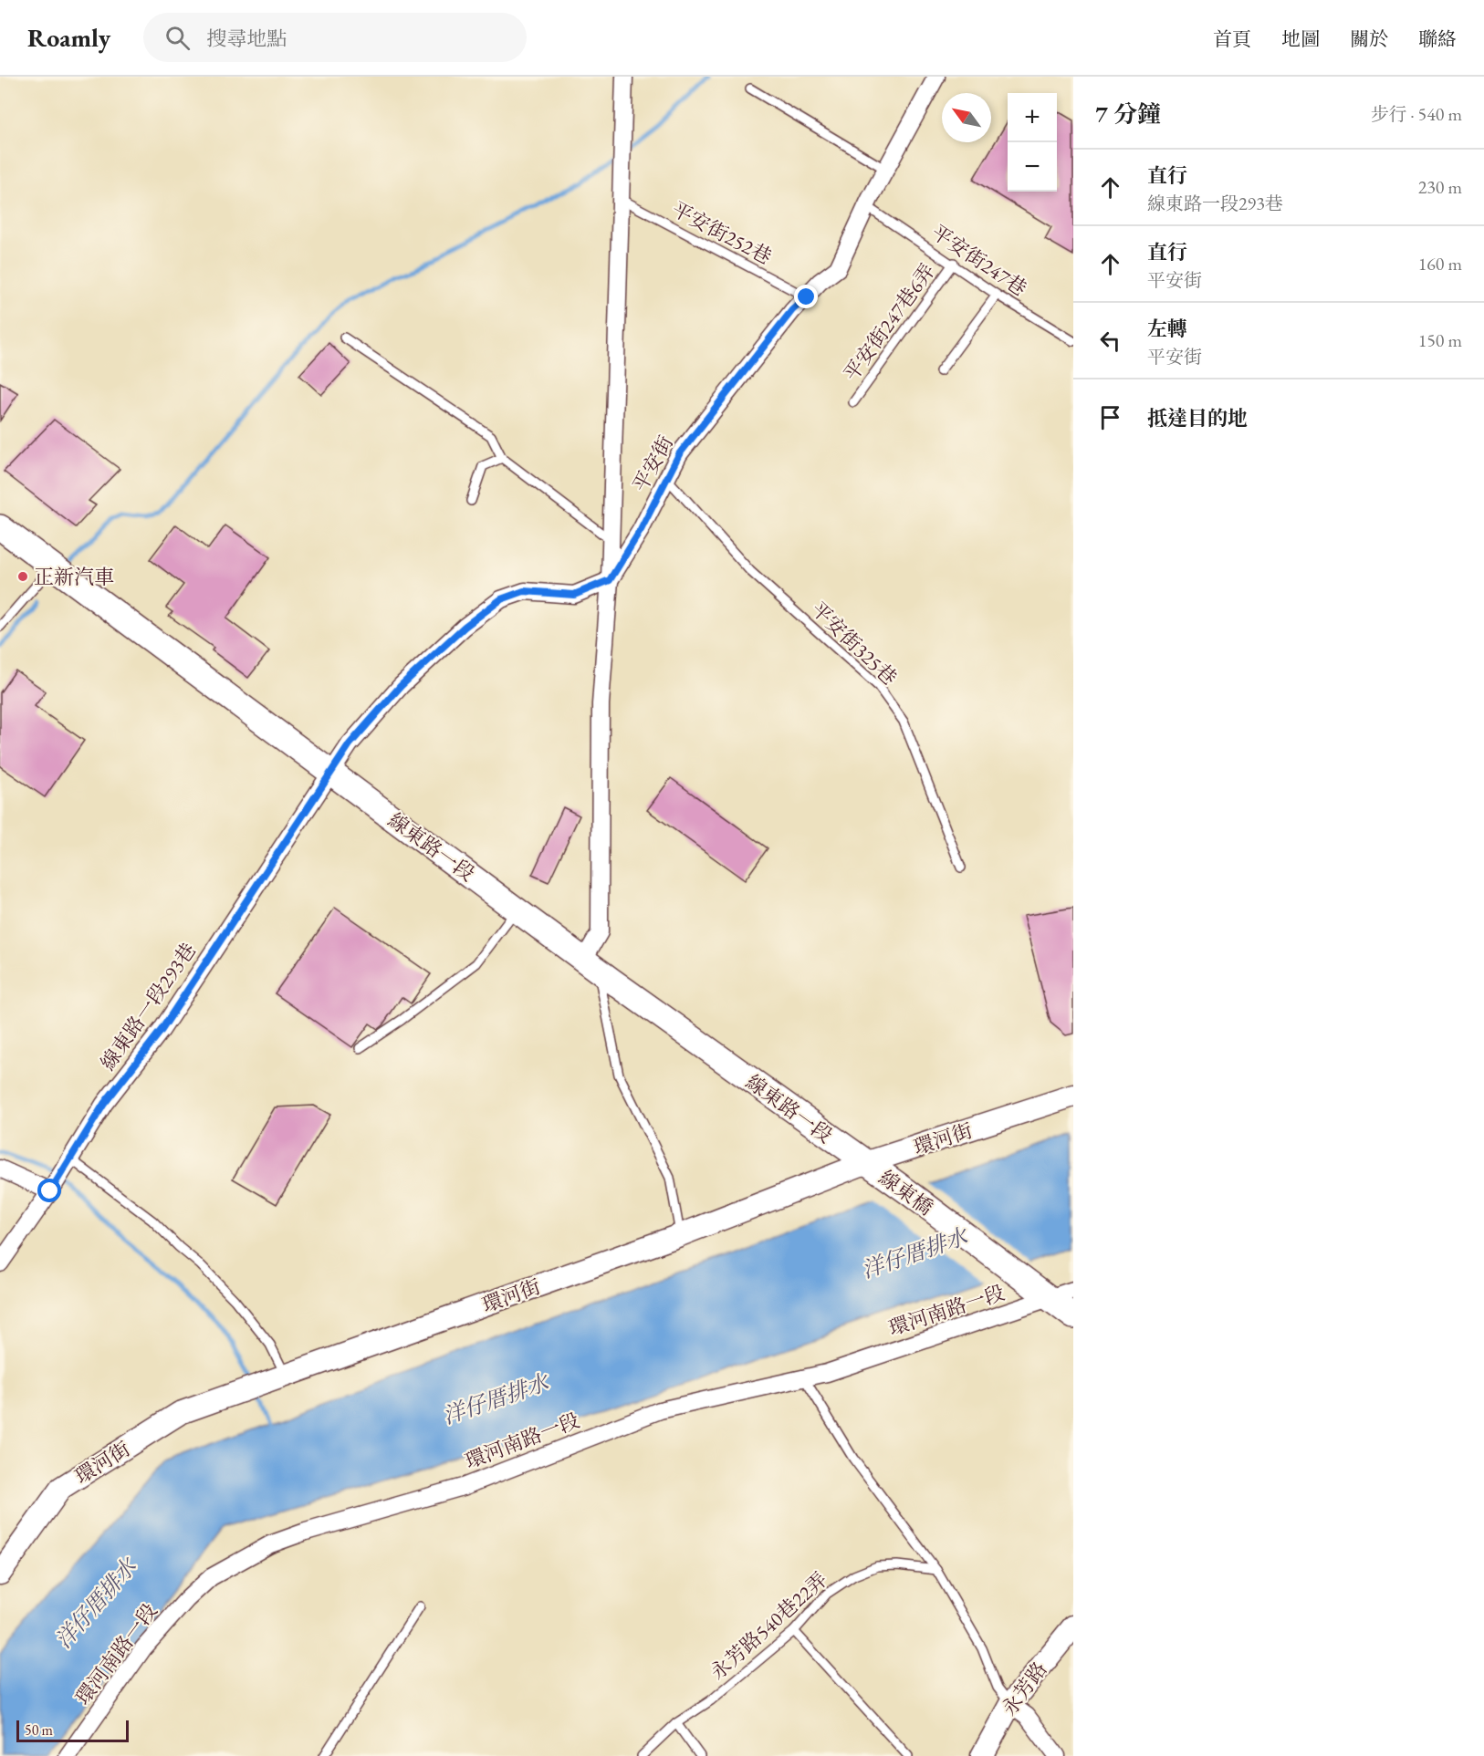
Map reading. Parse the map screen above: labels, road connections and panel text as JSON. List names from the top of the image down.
{
  "streets": {
    "main road": ["線東路一段", "線東橋"],
    "street": [
      "平安街",
      "線東路一段293巷",
      "環河街",
      "環河南路一段",
      "永芳路"
    ],
    "lane": [
      "平安街252巷",
      "平安街247巷",
      "平安街247巷6弄",
      "平安街325巷",
      "永芳路540巷22弄"
    ]
  },
  "crossings": [
    ["平安街252巷", "平安街"],
    ["平安街247巷", "平安街247巷6弄"],
    ["平安街247巷", "平安街"],
    ["平安街", "平安街325巷"],
    ["線東路一段", "線東路一段293巷"],
    ["線東路一段", "環河街"],
    ["線東路一段", "線東橋"],
    ["環河街", "線東橋"],
    ["線東橋", "環河南路一段"]
  ],
  "water": ["洋仔厝排水"],
  "places": ["正新汽車"],
  "scale_bar": "50 m",
  "north": "top left",
  "page": {
    "header": "Roamly",
    "search": "搜尋地點",
    "nav": [
      "首頁",
      "地圖",
      "關於",
      "聯絡"
    ],
    "heading": ["7 分鐘", "步行 · 540 m"],
    "map_buttons": ["+", "−"],
    "list": [
      ["直行", "線東路一段293巷", "230 m"],
      ["直行", "平安街", "160 m"],
      ["左轉", "平安街", "150 m"],
      "抵達目的地"
    ],
    "scale": "50 m"
  }
}
